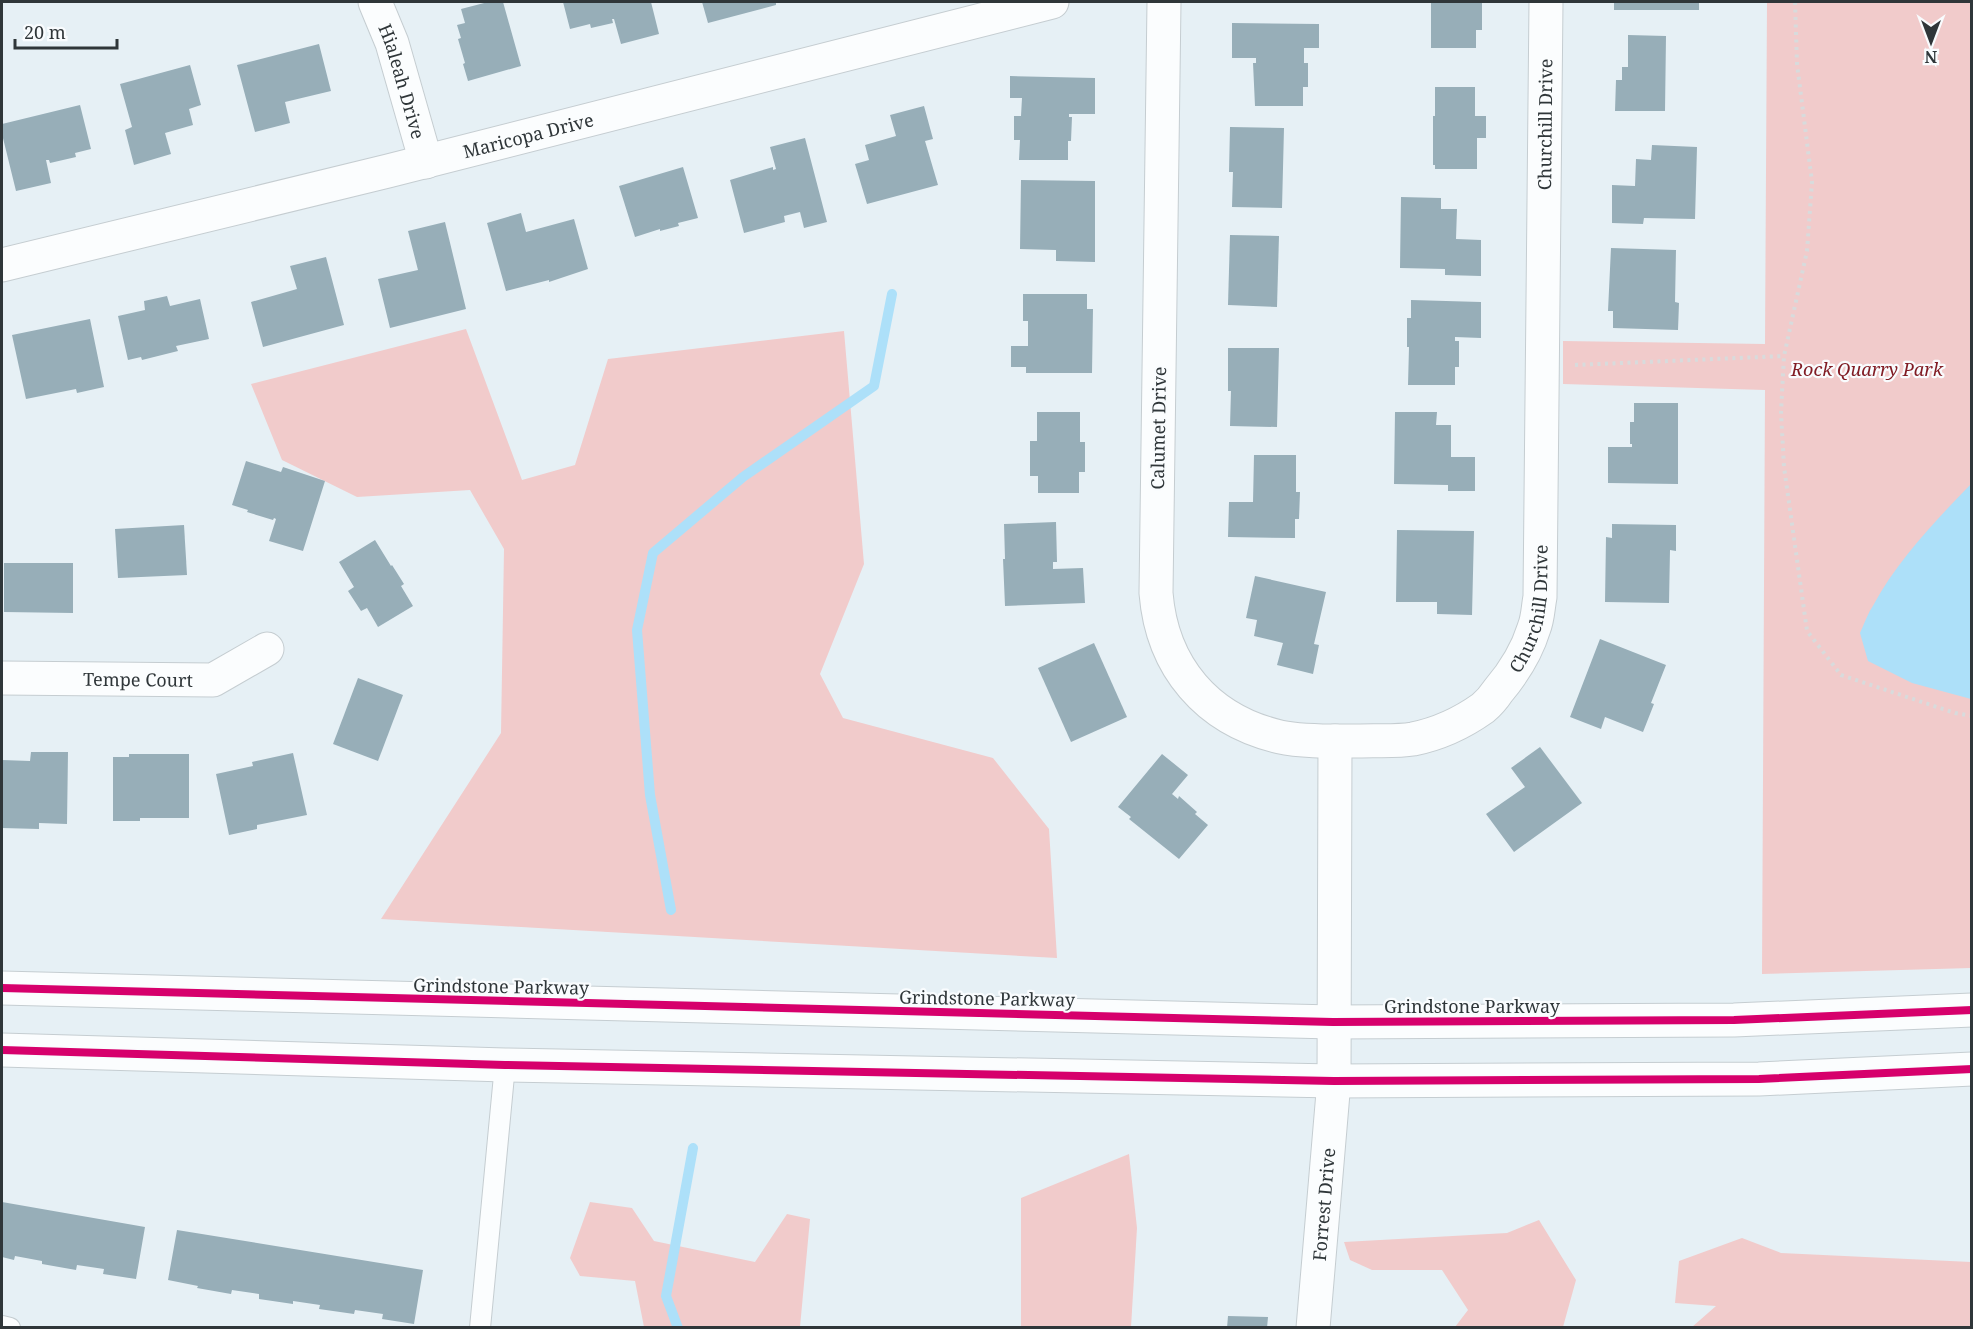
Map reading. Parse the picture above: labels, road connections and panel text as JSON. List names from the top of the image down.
{
  "streets": {
    "main road": [
      "Hialeah Drive",
      "Churchill Drive",
      "Maricopa Drive",
      "Calumet Drive",
      "Tempe Court",
      "Grindstone Parkway",
      "Forrest Drive"
    ]
  },
  "crossings": [
    ["Hialeah Drive", "Maricopa Drive"],
    ["Churchill Drive", "Calumet Drive"]
  ],
  "parks": ["Rock Quarry Park"],
  "scale_bar": "20 m",
  "north": "bottom"
}
